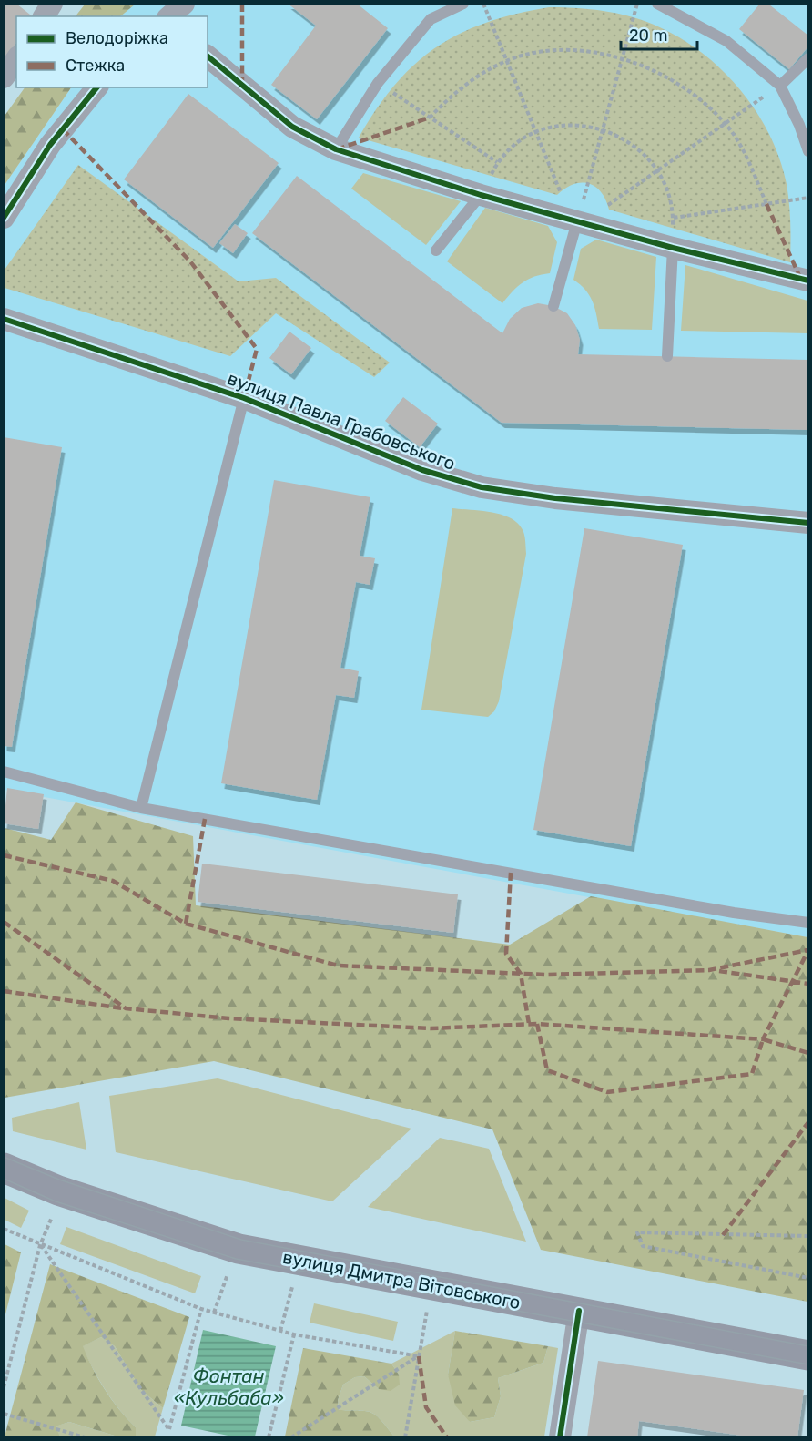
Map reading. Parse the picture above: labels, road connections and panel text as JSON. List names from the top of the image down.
{
  "streets": {
    "main road": ["вулиця Дмитра Вітовського"],
    "street": ["вулиця Павла Грабовського"]
  },
  "water": ["Фонтан «Кульбаба»"],
  "legend": ["Велодоріжка", "Стежка"],
  "scale_bar": "20 m"
}
